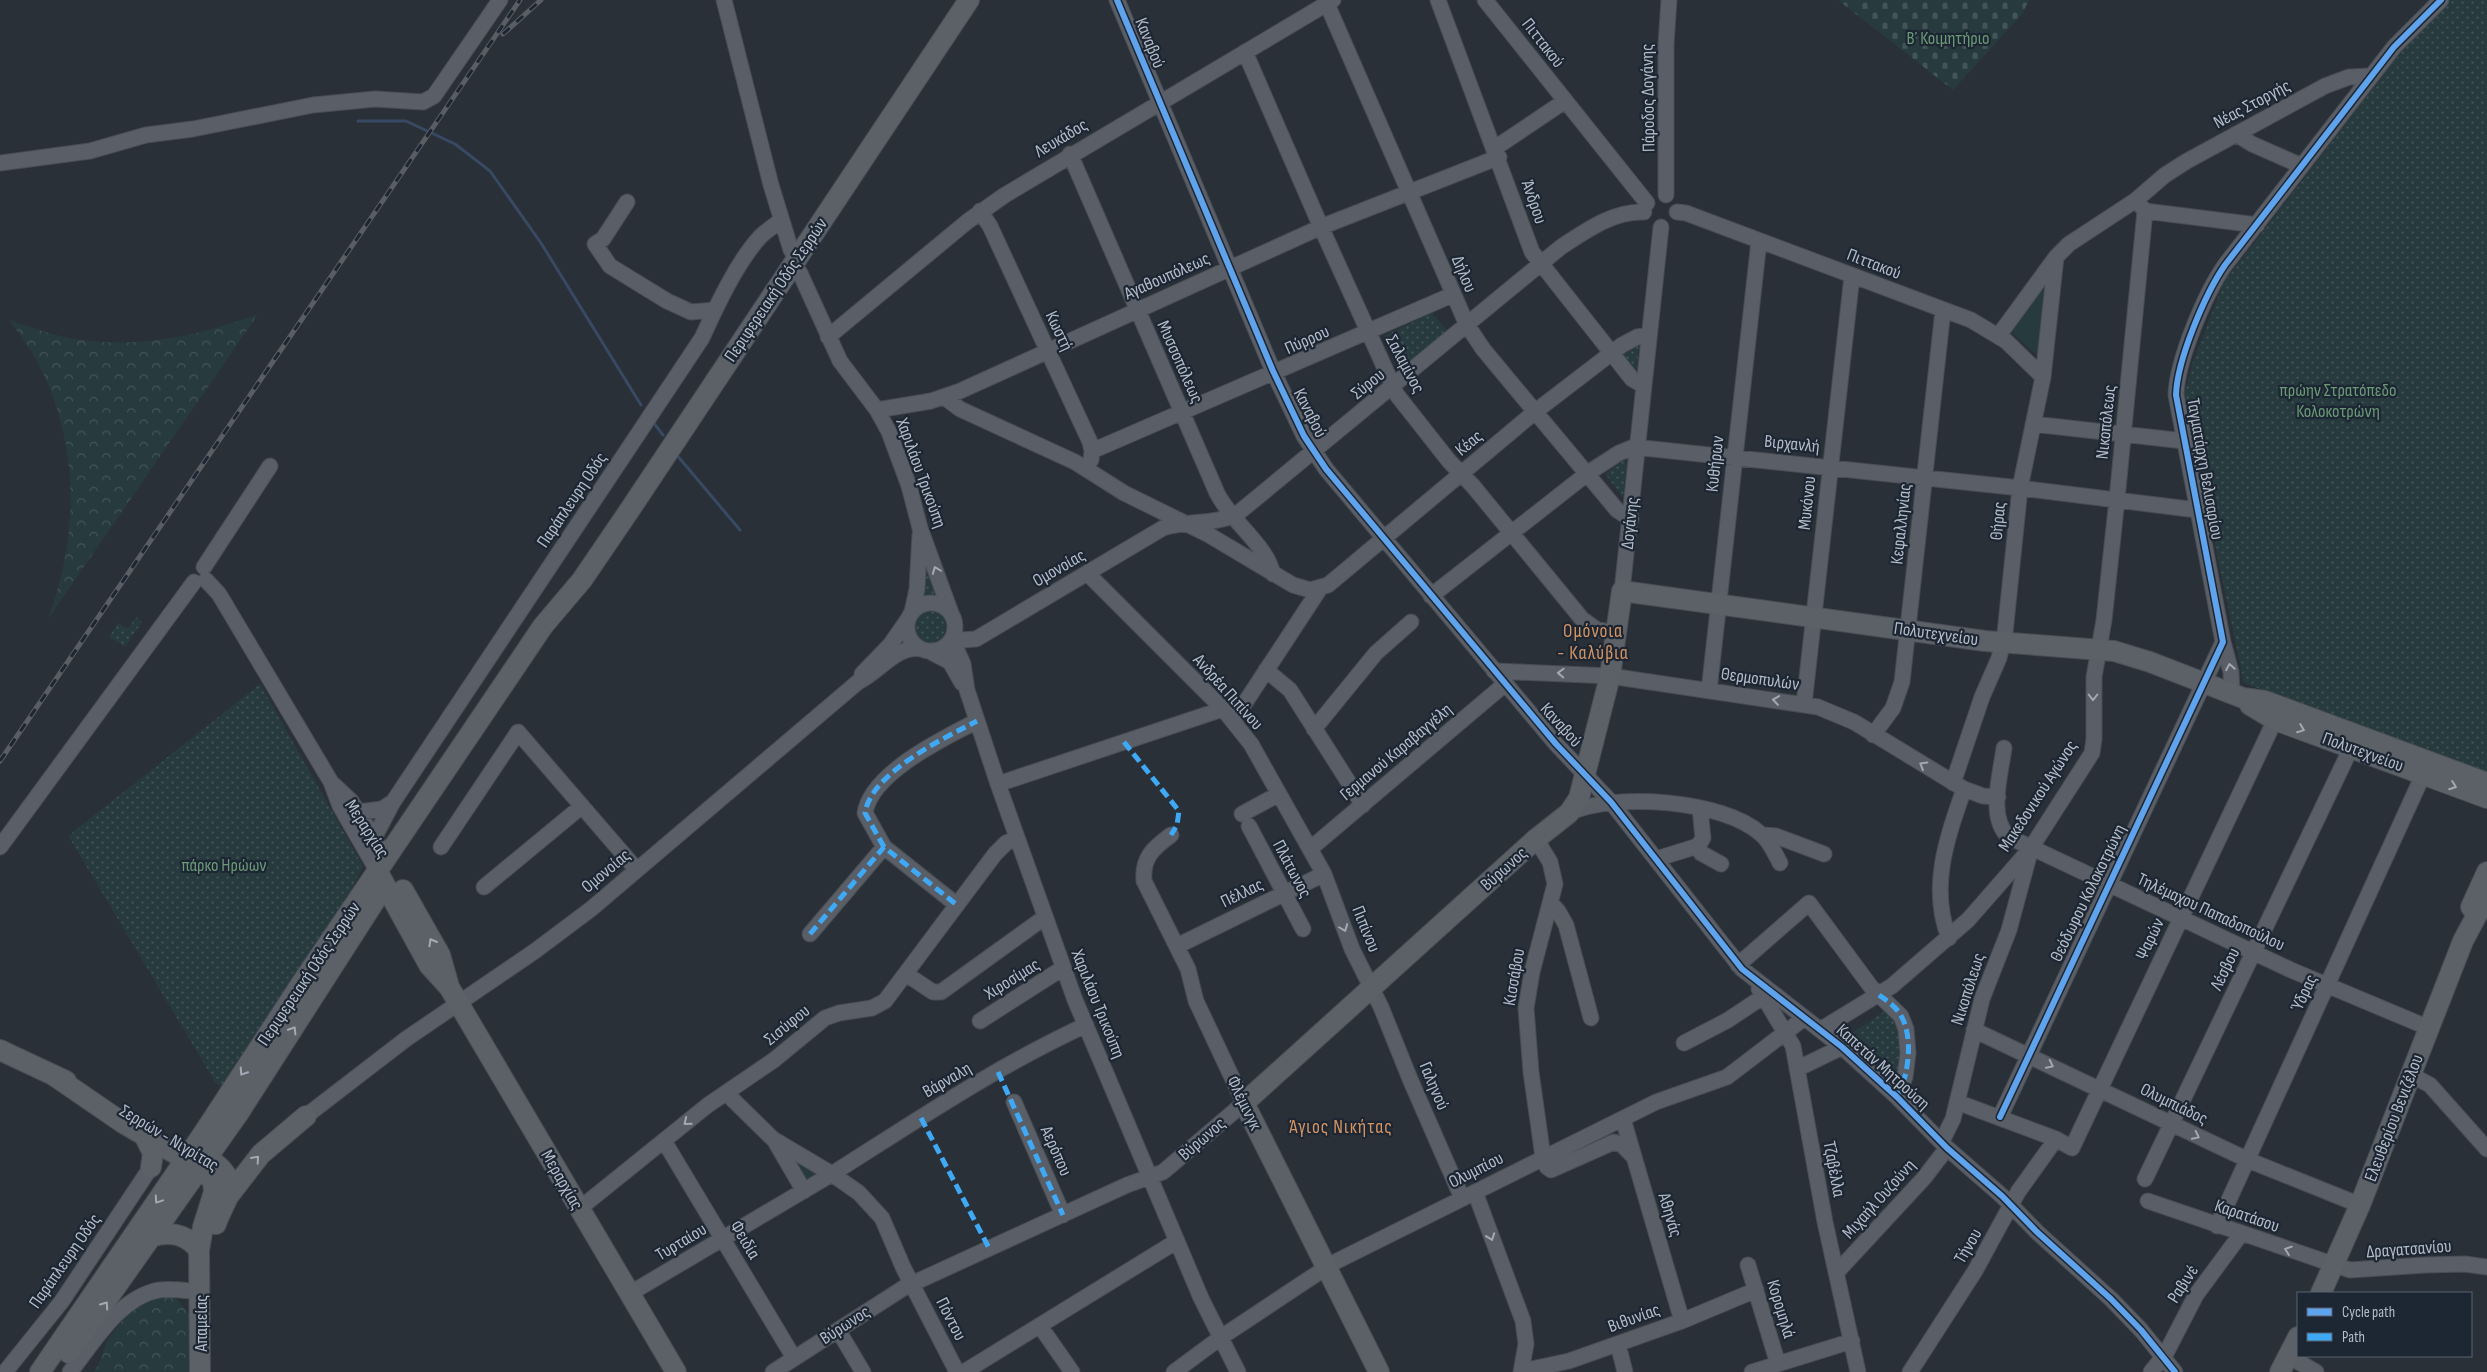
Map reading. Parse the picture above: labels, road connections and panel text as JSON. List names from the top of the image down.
{
  "streets": {
    "main road": [
      "Περιφερειακή Οδός Σερρών",
      "Δογάνης",
      "Πολυτεχνείου",
      "Μεραρχίας",
      "Βύρωνος",
      "Φλέμινγκ",
      "Ελευθερίου Βενιζέλου",
      "Σερρών - Νιγρίτας",
      "Απαμείας"
    ],
    "street": [
      "Καναβού",
      "Πιττακού",
      "Πάροδος Δογάνης",
      "Νέας Στοργής",
      "Λευκάδος",
      "Άνδρου",
      "Δήλου",
      "Αγαθουπόλεως",
      "Κωστή",
      "Πύρρου",
      "Μυσσοπόλεως",
      "Σαλαμίνος",
      "Σύρου",
      "Νικοπόλεως",
      "Κέας",
      "Βιρχανλή",
      "Κυθήρων",
      "Ταγματάρχη Βελισαρίου",
      "Χαριλάου Τρικούπη",
      "Παράπλευρη Οδός",
      "Μυκόνου",
      "Θήρας",
      "Κεφαλληνίας",
      "Ομονοίας",
      "Θερμοπυλών",
      "Ανδρέα Πιπίνου",
      "Γερμανού Καραβαγγέλη",
      "Μακεδονικού Αγώνος",
      "Πλάτωνος",
      "Πέλλας",
      "Θεόδωρου Κολοκοτρώνη",
      "Τηλέμαχου Παπαδοπούλου",
      "Πιπίνου",
      "Ψαρών",
      "Λέσβου",
      "Κισσάβου",
      "Χιροσίμας",
      "Ύδρας",
      "Σισύφου",
      "Καπετάν Μητρούση",
      "Βάρναλη",
      "Γαληνού",
      "Ολυμπιάδος",
      "Αερόπου",
      "Τζαβέλλα",
      "Ολυμπίου",
      "Μιχαήλ Ουζούνη",
      "Αθηνάς",
      "Καρατάσου",
      "Φειδία",
      "Τυρταίου",
      "Τήνου",
      "Δραγατσανίου",
      "Ραβινέ",
      "Κορομηλά",
      "Βιθυνίας",
      "Πόντου"
    ]
  },
  "crossings": [
    ["Καναβού", "Λευκάδος"],
    ["Καναβού", "Αγαθουπόλεως"],
    ["Καναβού", "Πύρρου"],
    ["Καναβού", "Σύρου"],
    ["Καναβού", "Κέας"],
    ["Καναβού", "Βιρχανλή"],
    ["Καναβού", "Δογάνης"],
    ["Καναβού", "Θερμοπυλών"],
    ["Καναβού", "Γερμανού Καραβαγγέλη"],
    ["Καναβού", "Καπετάν Μητρούση"],
    ["Πιττακού", "Πάροδος Δογάνης"],
    ["Πιττακού", "Νέας Στοργής"],
    ["Πιττακού", "Αγαθουπόλεως"],
    ["Πιττακού", "Σύρου"],
    ["Πιττακού", "Κυθήρων"],
    ["Πιττακού", "Μυκόνου"],
    ["Πιττακού", "Θήρας"],
    ["Πιττακού", "Δογάνης"],
    ["Πιττακού", "Κεφαλληνίας"],
    ["Πάροδος Δογάνης", "Σύρου"],
    ["Πάροδος Δογάνης", "Δογάνης"],
    ["Νέας Στοργής", "Νικοπόλεως"],
    ["Νέας Στοργής", "Ταγματάρχη Βελισαρίου"],
    ["Νέας Στοργής", "Θήρας"],
    ["Λευκάδος", "Δήλου"],
    ["Λευκάδος", "Κωστή"],
    ["Λευκάδος", "Μυσσοπόλεως"],
    ["Λευκάδος", "Σαλαμίνος"],
    ["Λευκάδος", "Χαριλάου Τρικούπη"],
    ["Άνδρου", "Αγαθουπόλεως"],
    ["Άνδρου", "Σύρου"],
    ["Άνδρου", "Κέας"],
    ["Άνδρου", "Δογάνης"],
    ["Δήλου", "Αγαθουπόλεως"],
    ["Δήλου", "Πύρρου"],
    ["Δήλου", "Σύρου"],
    ["Δήλου", "Κέας"],
    ["Δήλου", "Βιρχανλή"],
    ["Δήλου", "Δογάνης"],
    ["Αγαθουπόλεως", "Κωστή"],
    ["Αγαθουπόλεως", "Μυσσοπόλεως"],
    ["Αγαθουπόλεως", "Σαλαμίνος"],
    ["Αγαθουπόλεως", "Χαριλάου Τρικούπη"],
    ["Περιφερειακή Οδός Σερρών", "Μεραρχίας"],
    ["Περιφερειακή Οδός Σερρών", "Σερρών - Νιγρίτας"],
    ["Κωστή", "Πύρρου"],
    ["Πύρρου", "Μυσσοπόλεως"],
    ["Πύρρου", "Σαλαμίνος"],
    ["Μυσσοπόλεως", "Σύρου"],
    ["Σαλαμίνος", "Σύρου"],
    ["Σαλαμίνος", "Κέας"],
    ["Σαλαμίνος", "Βιρχανλή"],
    ["Σαλαμίνος", "Δογάνης"],
    ["Σύρου", "Δογάνης"],
    ["Σύρου", "Ομονοίας"],
    ["Νικοπόλεως", "Βιρχανλή"],
    ["Νικοπόλεως", "Πολυτεχνείου"],
    ["Νικοπόλεως", "Μακεδονικού Αγώνος"],
    ["Νικοπόλεως", "Τηλέμαχου Παπαδοπούλου"],
    ["Νικοπόλεως", "Καπετάν Μητρούση"],
    ["Νικοπόλεως", "Ολυμπιάδος"],
    ["Νικοπόλεως", "Μιχαήλ Ουζούνη"],
    ["Κέας", "Δογάνης"],
    ["Βιρχανλή", "Κυθήρων"],
    ["Βιρχανλή", "Ταγματάρχη Βελισαρίου"],
    ["Βιρχανλή", "Μυκόνου"],
    ["Βιρχανλή", "Θήρας"],
    ["Βιρχανλή", "Δογάνης"],
    ["Βιρχανλή", "Κεφαλληνίας"],
    ["Κυθήρων", "Πολυτεχνείου"],
    ["Κυθήρων", "Θερμοπυλών"],
    ["Ταγματάρχη Βελισαρίου", "Πολυτεχνείου"],
    ["Χαριλάου Τρικούπη", "Ομονοίας"],
    ["Χαριλάου Τρικούπη", "Βύρωνος"],
    ["Χαριλάου Τρικούπη", "Χιροσίμας"],
    ["Χαριλάου Τρικούπη", "Σισύφου"],
    ["Χαριλάου Τρικούπη", "Βάρναλη"],
    ["Χαριλάου Τρικούπη", "Ολυμπίου"],
    ["Παράπλευρη Οδός", "Μεραρχίας"],
    ["Μυκόνου", "Πολυτεχνείου"],
    ["Μυκόνου", "Θερμοπυλών"],
    ["Θήρας", "Πολυτεχνείου"],
    ["Θήρας", "Θερμοπυλών"],
    ["Δογάνης", "Πολυτεχνείου"],
    ["Δογάνης", "Θερμοπυλών"],
    ["Δογάνης", "Βύρωνος"],
    ["Δογάνης", "Καπετάν Μητρούση"],
    ["Κεφαλληνίας", "Πολυτεχνείου"],
    ["Κεφαλληνίας", "Θερμοπυλών"],
    ["Ομονοίας", "Ανδρέα Πιπίνου"],
    ["Ομονοίας", "Μεραρχίας"],
    ["Πολυτεχνείου", "Μακεδονικού Αγώνος"],
    ["Πολυτεχνείου", "Θεόδωρου Κολοκοτρώνη"],
    ["Πολυτεχνείου", "Ψαρών"],
    ["Πολυτεχνείου", "Λέσβου"],
    ["Πολυτεχνείου", "Ύδρας"],
    ["Θερμοπυλών", "Τηλέμαχου Παπαδοπούλου"],
    ["Ανδρέα Πιπίνου", "Γερμανού Καραβαγγέλη"],
    ["Ανδρέα Πιπίνου", "Πλάτωνος"],
    ["Ανδρέα Πιπίνου", "Πέλλας"],
    ["Ανδρέα Πιπίνου", "Πιπίνου"],
    ["Μακεδονικού Αγώνος", "Τηλέμαχου Παπαδοπούλου"],
    ["Μακεδονικού Αγώνος", "Καπετάν Μητρούση"],
    ["Μεραρχίας", "Σισύφου"],
    ["Μεραρχίας", "Τυρταίου"],
    ["Πλάτωνος", "Πέλλας"],
    ["Βύρωνος", "Πιπίνου"],
    ["Βύρωνος", "Κισσάβου"],
    ["Βύρωνος", "Γαληνού"],
    ["Βύρωνος", "Φλέμινγκ"],
    ["Βύρωνος", "Αερόπου"],
    ["Βύρωνος", "Φειδία"],
    ["Βύρωνος", "Πόντου"],
    ["Πέλλας", "Πιπίνου"],
    ["Πέλλας", "Φλέμινγκ"],
    ["Θεόδωρου Κολοκοτρώνη", "Τηλέμαχου Παπαδοπούλου"],
    ["Θεόδωρου Κολοκοτρώνη", "Ολυμπιάδος"],
    ["Τηλέμαχου Παπαδοπούλου", "Ψαρών"],
    ["Τηλέμαχου Παπαδοπούλου", "Λέσβου"],
    ["Τηλέμαχου Παπαδοπούλου", "Ύδρας"],
    ["Τηλέμαχου Παπαδοπούλου", "Ελευθερίου Βενιζέλου"],
    ["Πιπίνου", "Γαληνού"],
    ["Ψαρών", "Ολυμπιάδος"],
    ["Ψαρών", "Τήνου"],
    ["Λέσβου", "Ολυμπιάδος"],
    ["Κισσάβου", "Ολυμπίου"],
    ["Ύδρας", "Ολυμπιάδος"],
    ["Ύδρας", "Καρατάσου"],
    ["Σισύφου", "Φειδία"],
    ["Καπετάν Μητρούση", "Τζαβέλλα"],
    ["Καπετάν Μητρούση", "Ολυμπίου"],
    ["Καπετάν Μητρούση", "Μιχαήλ Ουζούνη"],
    ["Καπετάν Μητρούση", "Τήνου"],
    ["Καπετάν Μητρούση", "Ραβινέ"],
    ["Βάρναλη", "Τυρταίου"],
    ["Γαληνού", "Ολυμπίου"],
    ["Φλέμινγκ", "Ολυμπίου"],
    ["Ολυμπιάδος", "Ελευθερίου Βενιζέλου"],
    ["Ελευθερίου Βενιζέλου", "Καρατάσου"],
    ["Ελευθερίου Βενιζέλου", "Δραγατσανίου"],
    ["Σερρών - Νιγρίτας", "Απαμείας"],
    ["Τζαβέλλα", "Ολυμπίου"],
    ["Τζαβέλλα", "Μιχαήλ Ουζούνη"],
    ["Ολυμπίου", "Αθηνάς"],
    ["Αθηνάς", "Βιθυνίας"],
    ["Καρατάσου", "Δραγατσανίου"],
    ["Καρατάσου", "Ραβινέ"],
    ["Φειδία", "Τυρταίου"],
    ["Κορομηλά", "Βιθυνίας"]
  ],
  "one_way": ["Μακεδονικού Αγώνος", "Πιπίνου", "Καρατάσου"],
  "districts": ["Ομόνοια - Καλύβια", "Άγιος Νικήτας"],
  "parks": ["Β΄ Κοιμητήριο", "πρώην Στρατόπεδο Κολοκοτρώνη", "πάρκο Ηρώων"],
  "legend": ["Cycle path", "Path"]
}
